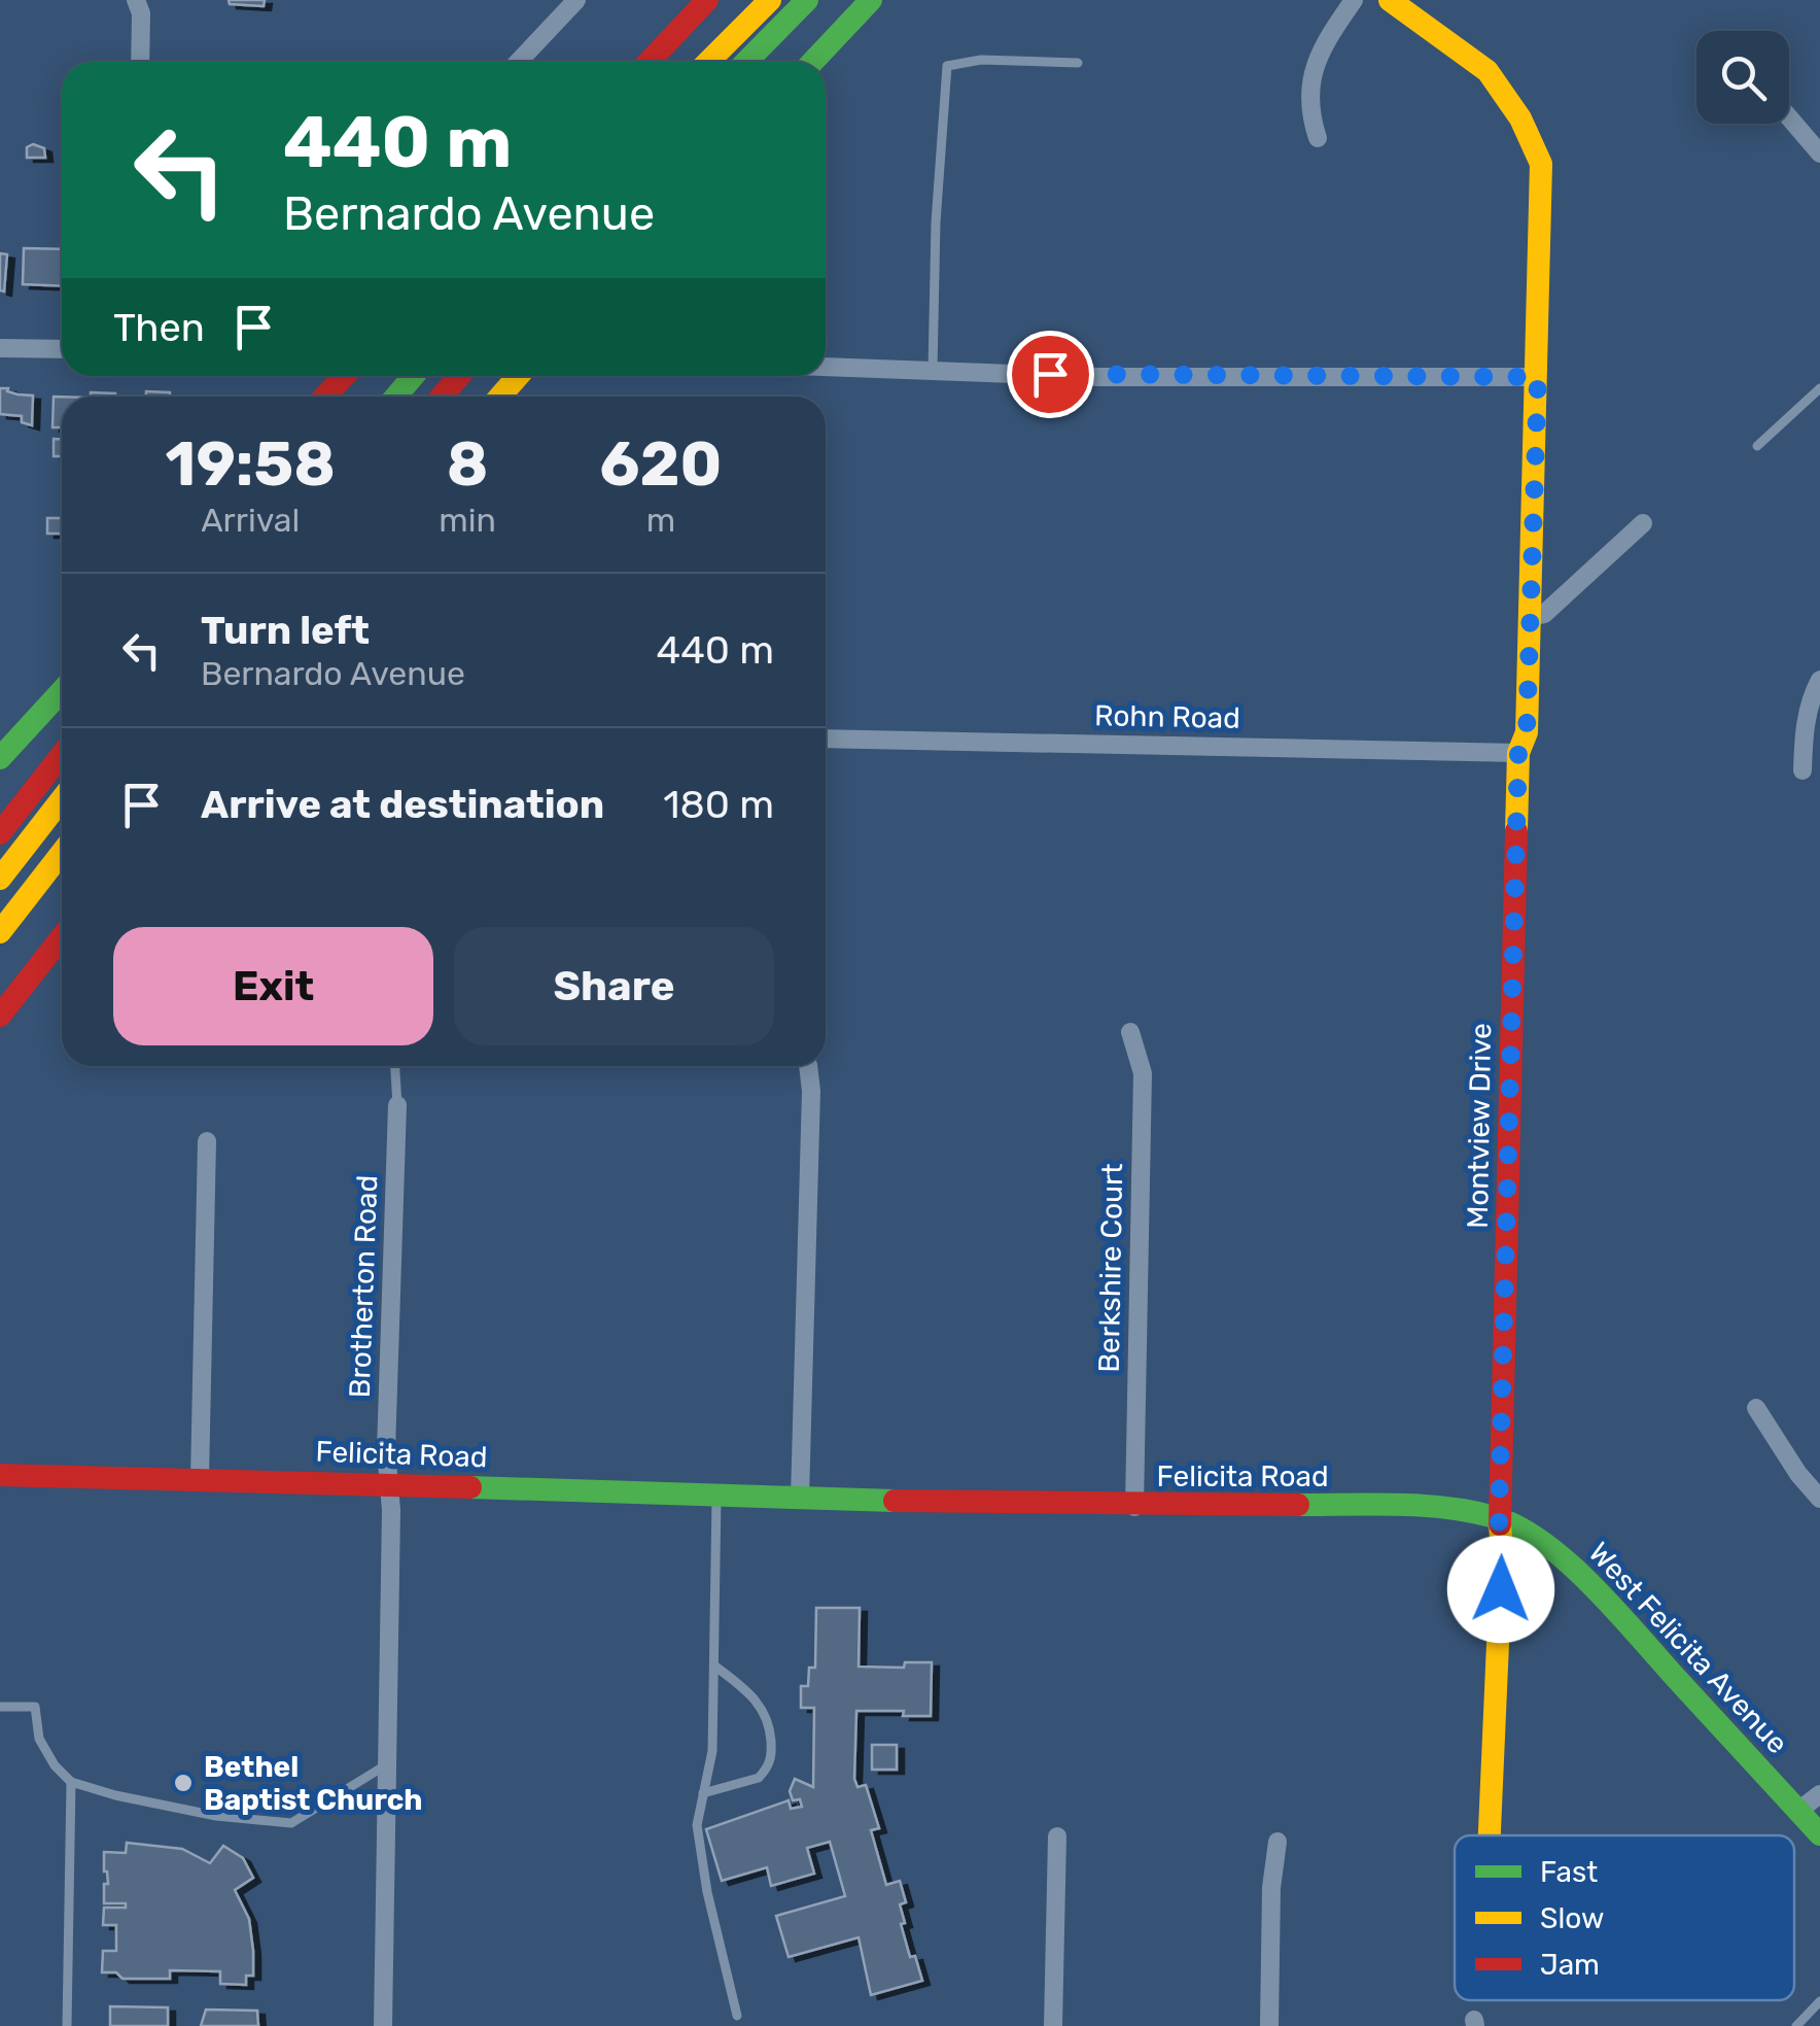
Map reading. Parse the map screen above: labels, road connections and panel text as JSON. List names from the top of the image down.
{
  "streets": {
    "main road": ["Montview Drive", "Felicita Road", "West Felicita Avenue"],
    "street": ["Rohn Road", "Berkshire Court", "Brotherton Road"]
  },
  "crossings": [
    ["Rohn Road", "Montview Drive"],
    ["Montview Drive", "Felicita Road"],
    ["Montview Drive", "West Felicita Avenue"],
    ["Berkshire Court", "Felicita Road"],
    ["Brotherton Road", "Felicita Road"],
    ["Felicita Road", "West Felicita Avenue"]
  ],
  "places": ["Bethel Baptist Church"],
  "legend": ["Fast", "Slow", "Jam"],
  "page": {
    "turn": ["440 m", "Bernardo Avenue"],
    "then": "Then",
    "eta": [
      "19:58",
      "Arrival",
      "8",
      "min",
      "620",
      "m"
    ],
    "list": [
      {
        "name": "Turn left",
        "note": "Bernardo Avenue",
        "value": "440 m"
      },
      {
        "name": "Arrive at destination",
        "value": "180 m"
      }
    ],
    "buttons": ["Exit", "Share"]
  }
}
